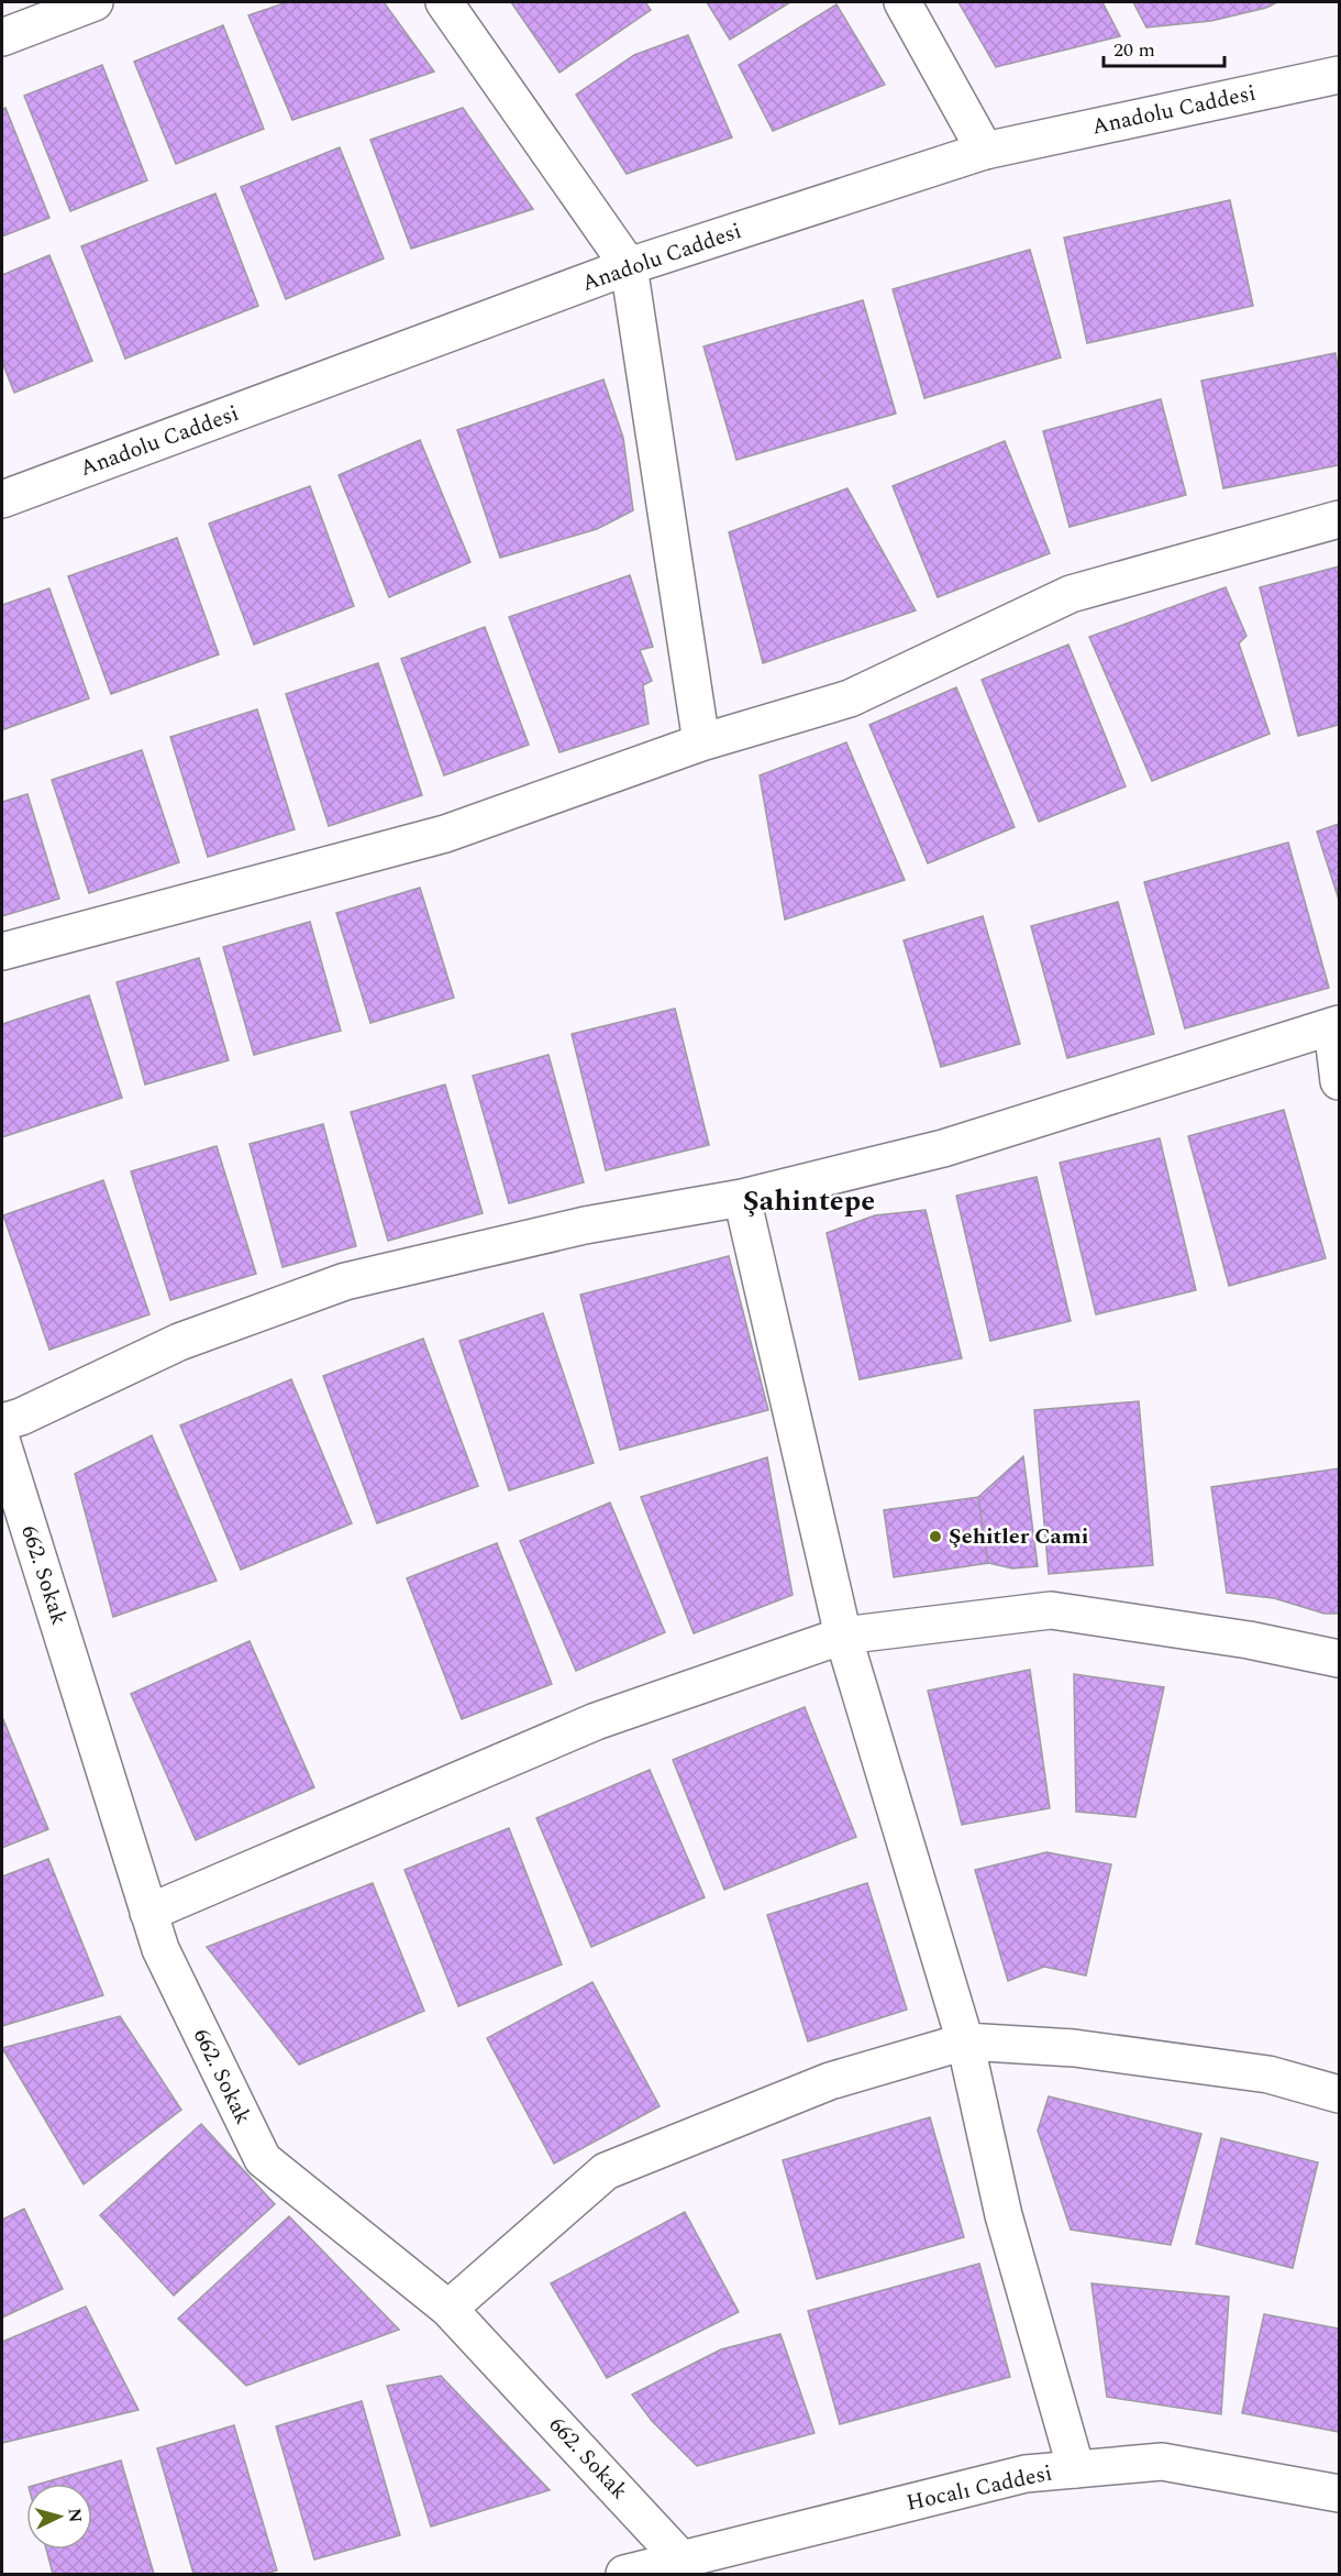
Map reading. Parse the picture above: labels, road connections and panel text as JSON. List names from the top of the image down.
{
  "streets": {
    "street": ["Anadolu Caddesi", "662. Sokak", "Hocalı Caddesi"]
  },
  "crossings": [
    ["662. Sokak", "Hocalı Caddesi"]
  ],
  "districts": ["Şahintepe"],
  "places": ["Şehitler Cami"],
  "scale_bar": "20 m",
  "north": "right"
}
